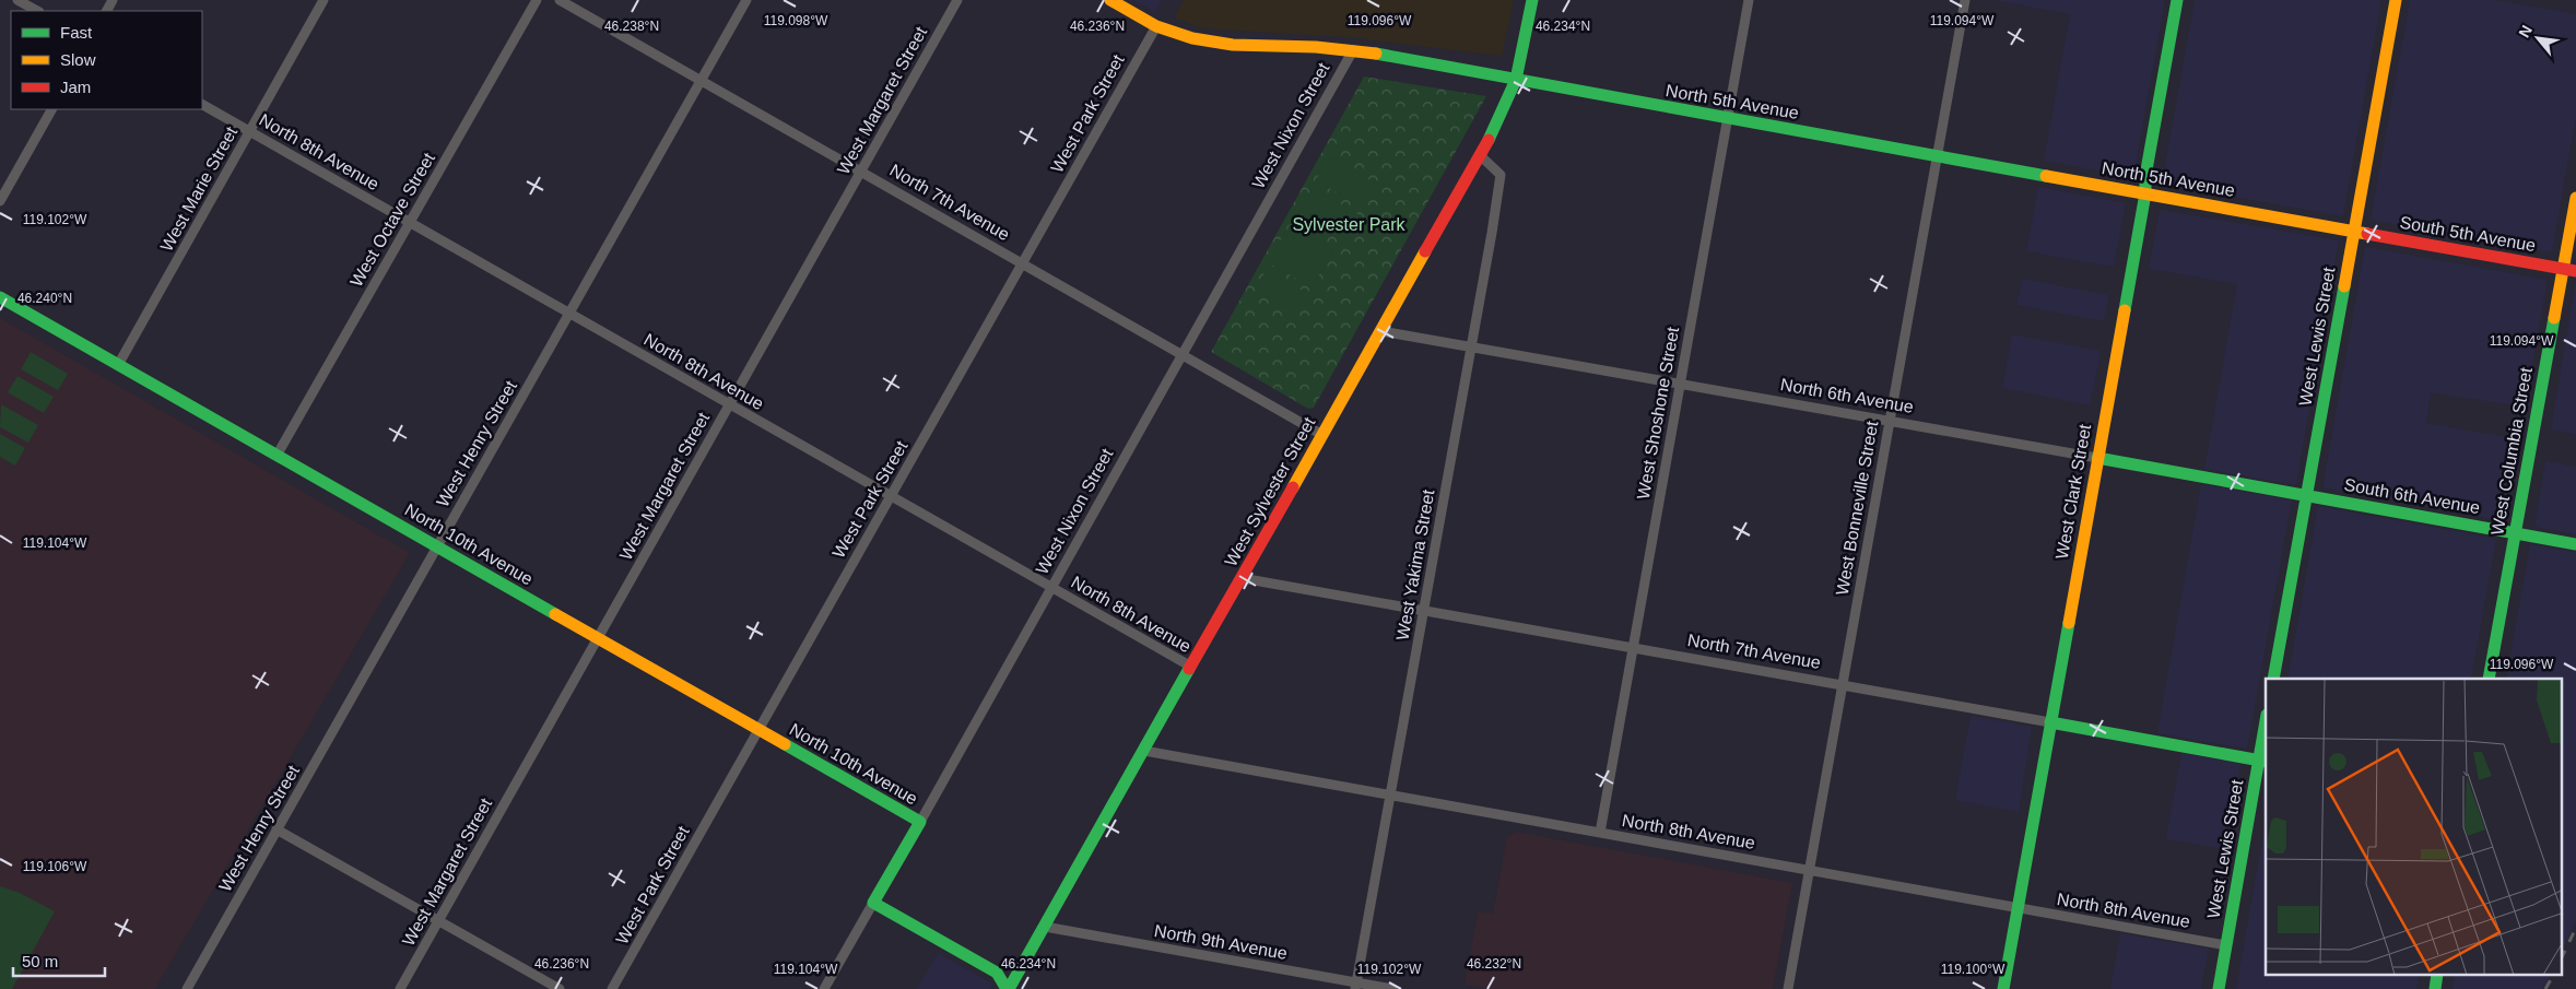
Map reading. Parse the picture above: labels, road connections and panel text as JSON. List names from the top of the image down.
{
  "streets": {
    "street": [
      "West Margaret Street",
      "North 5th Avenue",
      "West Park Street",
      "West Nixon Street",
      "North 8th Avenue",
      "West Marie Street",
      "North 7th Avenue",
      "West Octave Street",
      "South 5th Avenue",
      "West Lewis Street",
      "North 6th Avenue",
      "West Shoshone Street",
      "West Henry Street",
      "West Columbia Street",
      "West Sylvester Street",
      "West Clark Street",
      "South 6th Avenue",
      "West Bonneville Street",
      "North 10th Avenue",
      "West Yakima Street",
      "North 9th Avenue"
    ]
  },
  "crossings": [
    ["West Margaret Street", "North 8th Avenue"],
    ["West Margaret Street", "North 7th Avenue"],
    ["West Margaret Street", "North 10th Avenue"],
    ["North 5th Avenue", "West Park Street"],
    ["North 5th Avenue", "West Nixon Street"],
    ["North 5th Avenue", "South 5th Avenue"],
    ["North 5th Avenue", "West Lewis Street"],
    ["North 5th Avenue", "West Shoshone Street"],
    ["North 5th Avenue", "West Sylvester Street"],
    ["North 5th Avenue", "West Clark Street"],
    ["North 5th Avenue", "West Bonneville Street"],
    ["West Park Street", "North 8th Avenue"],
    ["West Park Street", "North 7th Avenue"],
    ["West Park Street", "North 10th Avenue"],
    ["West Nixon Street", "North 8th Avenue"],
    ["West Nixon Street", "North 7th Avenue"],
    ["West Nixon Street", "North 10th Avenue"],
    ["North 8th Avenue", "West Marie Street"],
    ["North 8th Avenue", "West Octave Street"],
    ["North 8th Avenue", "West Lewis Street"],
    ["North 8th Avenue", "West Shoshone Street"],
    ["North 8th Avenue", "West Henry Street"],
    ["North 8th Avenue", "West Sylvester Street"],
    ["North 8th Avenue", "West Clark Street"],
    ["North 8th Avenue", "West Bonneville Street"],
    ["North 8th Avenue", "West Yakima Street"],
    ["West Marie Street", "North 10th Avenue"],
    ["North 7th Avenue", "West Lewis Street"],
    ["North 7th Avenue", "West Shoshone Street"],
    ["North 7th Avenue", "West Henry Street"],
    ["North 7th Avenue", "West Sylvester Street"],
    ["North 7th Avenue", "West Clark Street"],
    ["North 7th Avenue", "West Bonneville Street"],
    ["North 7th Avenue", "West Yakima Street"],
    ["West Octave Street", "North 10th Avenue"],
    ["South 5th Avenue", "West Lewis Street"],
    ["South 5th Avenue", "West Columbia Street"],
    ["West Lewis Street", "North 6th Avenue"],
    ["West Lewis Street", "South 6th Avenue"],
    ["North 6th Avenue", "West Shoshone Street"],
    ["North 6th Avenue", "West Sylvester Street"],
    ["North 6th Avenue", "West Clark Street"],
    ["North 6th Avenue", "South 6th Avenue"],
    ["North 6th Avenue", "West Bonneville Street"],
    ["North 6th Avenue", "West Yakima Street"],
    ["West Henry Street", "North 10th Avenue"],
    ["West Columbia Street", "South 6th Avenue"],
    ["West Sylvester Street", "West Yakima Street"],
    ["West Sylvester Street", "North 9th Avenue"],
    ["West Yakima Street", "North 9th Avenue"]
  ],
  "parks": ["Sylvester Park"],
  "legend": ["Fast", "Slow", "Jam"],
  "scale_bar": "50 m",
  "north": "top left",
  "coordinates": [
    "119.094°W",
    "119.098°W",
    "119.096°W",
    "46.236°N",
    "46.234°N",
    "46.238°N",
    "119.102°W",
    "46.240°N",
    "119.104°W",
    "119.106°W",
    "46.232°N",
    "119.100°W"
  ]
}
